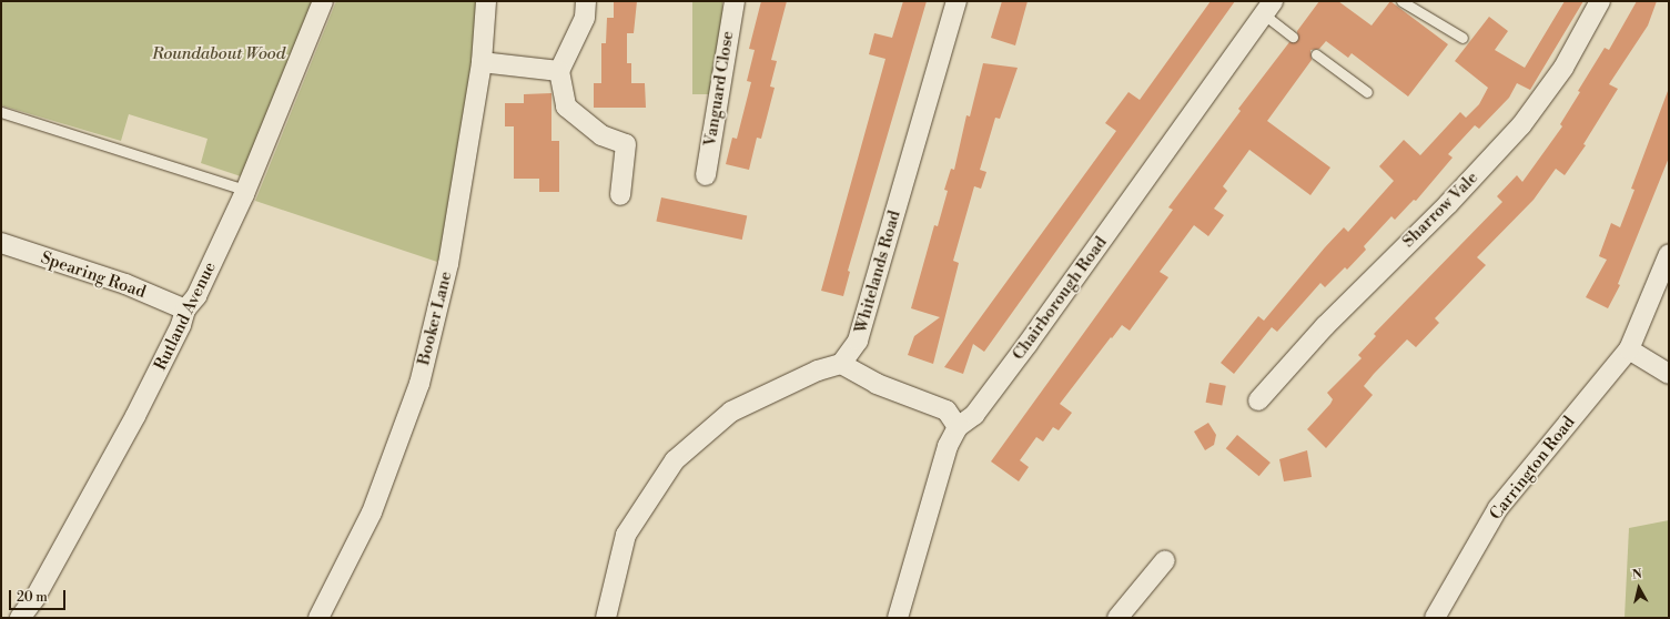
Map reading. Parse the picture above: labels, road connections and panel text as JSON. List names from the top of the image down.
{
  "streets": {
    "street": [
      "Vanguard Close",
      "Sharrow Vale",
      "Whitelands Road",
      "Spearing Road",
      "Chairborough Road",
      "Rutland Avenue",
      "Booker Lane",
      "Carrington Road"
    ]
  },
  "crossings": [
    ["Spearing Road", "Rutland Avenue"]
  ],
  "parks": ["Roundabout Wood"],
  "scale_bar": "20 m",
  "north": "top"
}
